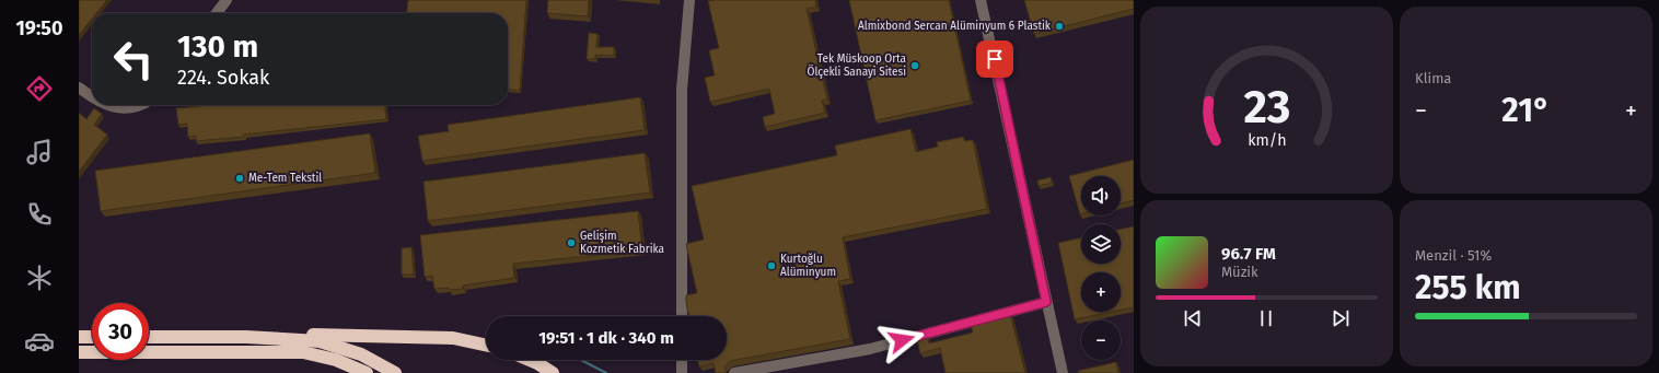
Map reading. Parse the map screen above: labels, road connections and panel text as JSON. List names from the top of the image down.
{
  "places": [
    "Almixbond Sercan Alüminyum 6 Plastik",
    "Tek Müskoop Orta Ölçekli Sanayi Sitesi",
    "Me-Tem Tekstil",
    "Gelişim Kozmetik Fabrika",
    "Kurtoğlu Alüminyum"
  ],
  "page": {
    "tabs": "19:50",
    "tile": [
      "Klima",
      ["Menzil · 51%", "255 km"]
    ],
    "turn": ["130 m", "224. Sokak"],
    "heat": ["−", "21°", "+"],
    "map_buttons": ["+", "−"],
    "song": ["96.7 FM", "Müzik"],
    "limit": "30",
    "trip": "19:51 · 1 dk · 340 m",
    "gauge": ["23", "km/h"]
  }
}
